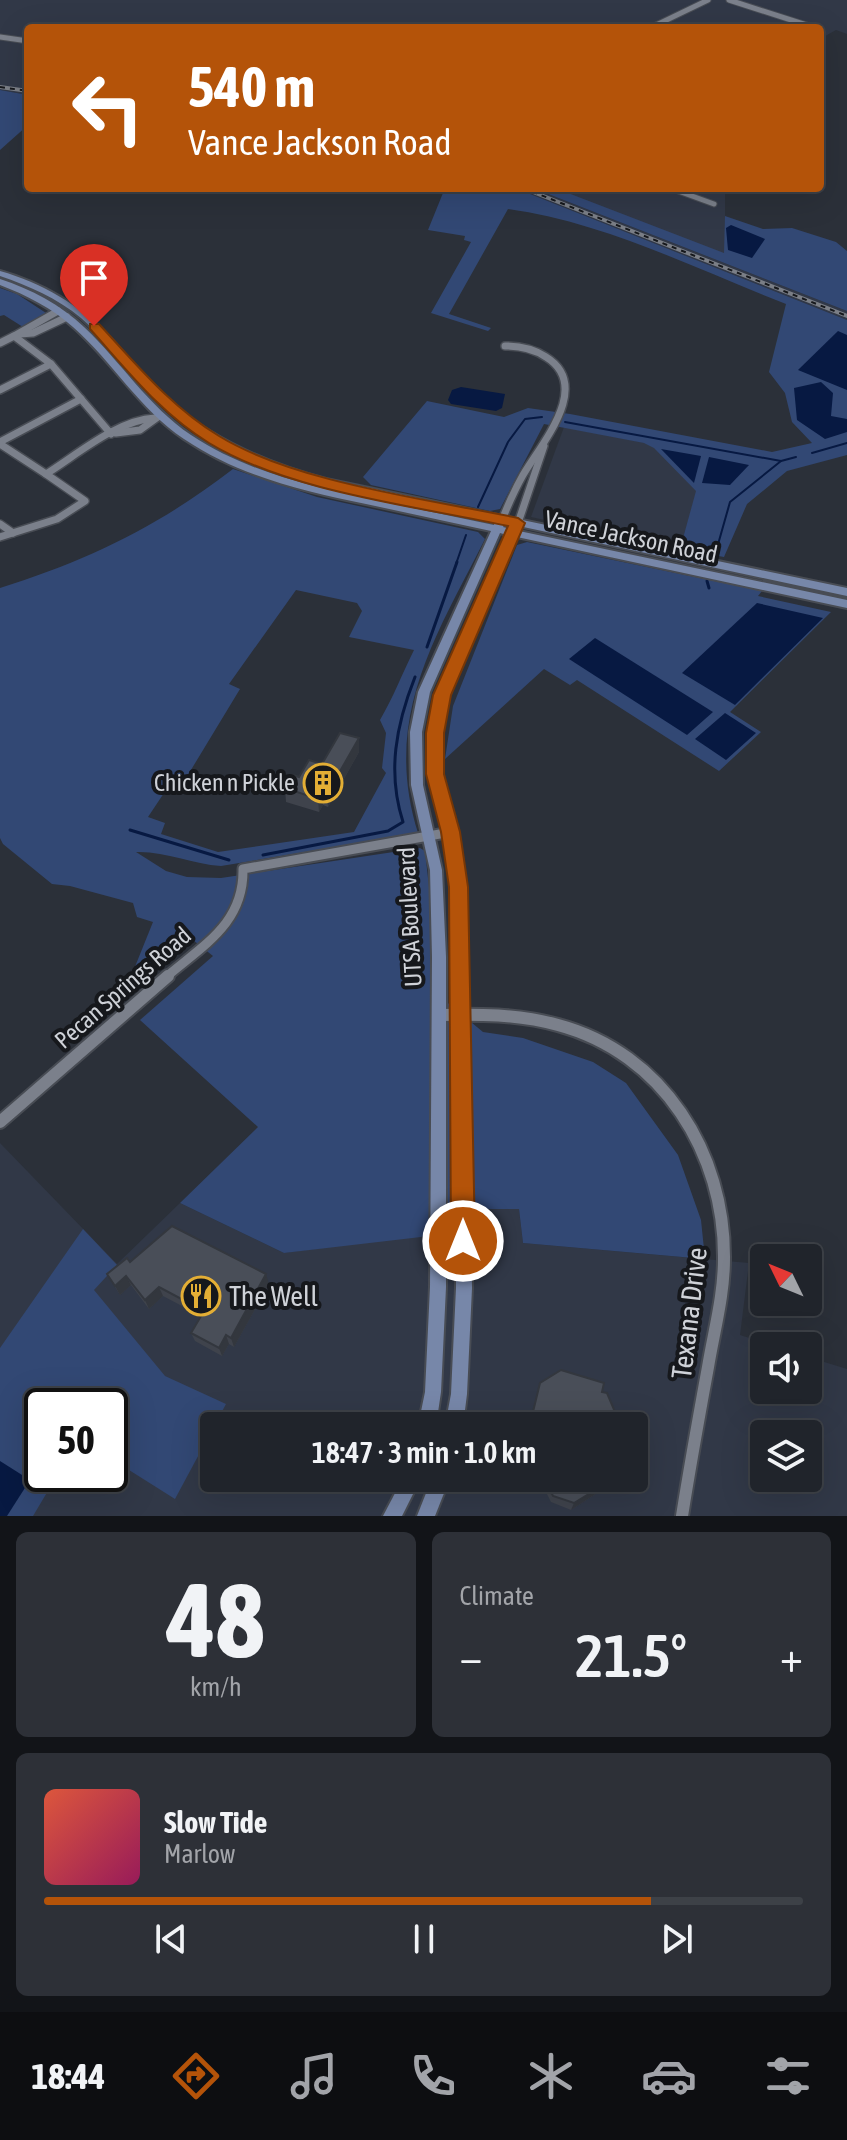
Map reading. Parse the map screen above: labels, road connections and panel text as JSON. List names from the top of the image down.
{
  "streets": {
    "main road": ["Vance Jackson Road", "UTSA Boulevard"],
    "street": ["Pecan Springs Road", "Texana Drive"]
  },
  "crossings": [
    ["Vance Jackson Road", "UTSA Boulevard"],
    ["UTSA Boulevard", "Pecan Springs Road"],
    ["UTSA Boulevard", "Texana Drive"]
  ],
  "places": {
    "building": ["Chicken n Pickle"],
    "restaurant": ["The Well"]
  },
  "north": "top left",
  "page": {
    "turn": ["540 m", "Vance Jackson Road"],
    "limit": "50",
    "trip": "18:47 · 3 min · 1.0 km",
    "tile": [
      ["48", "km/h"],
      "Climate"
    ],
    "heat": ["−", "21.5°", "+"],
    "song": ["Slow Tide", "Marlow"],
    "tabs": "18:44"
  }
}
